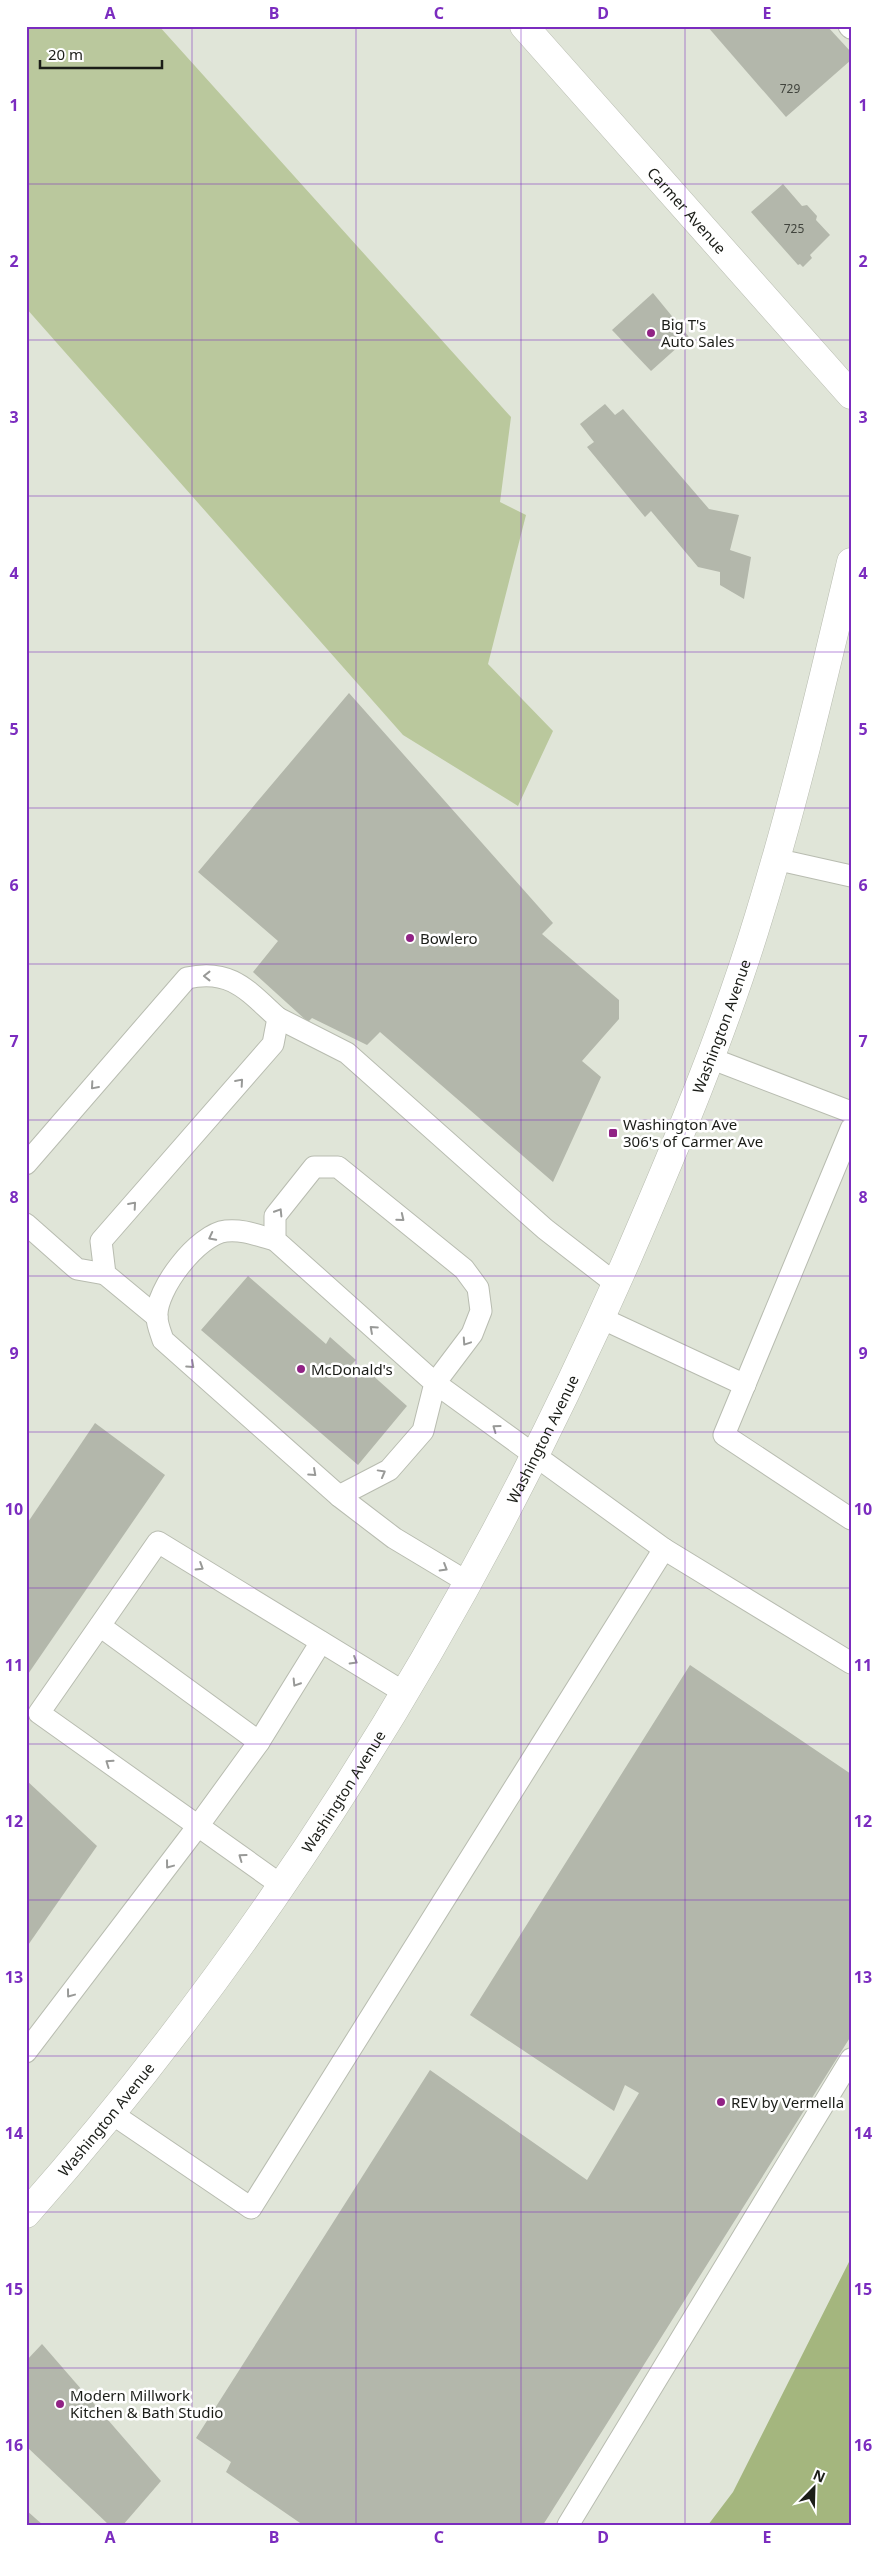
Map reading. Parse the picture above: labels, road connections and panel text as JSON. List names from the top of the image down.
{
  "streets": {
    "main road": ["Carmer Avenue", "Washington Avenue"]
  },
  "places": {
    "other": [
      "Big T's Auto Sales",
      "Bowlero",
      "McDonald's",
      "REV by Vermella",
      "Modern Millwork Kitchen & Bath Studio"
    ],
    "transit": ["Washington Ave 306's of Carmer Ave"]
  },
  "house_numbers": ["729", "725"],
  "scale_bar": "20 m",
  "north": "top right",
  "grid": {
    "columns": [
      "A",
      "B",
      "C",
      "D",
      "E"
    ],
    "rows": [
      "1",
      "2",
      "3",
      "4",
      "5",
      "6",
      "7",
      "8",
      "9",
      "10",
      "11",
      "12",
      "13",
      "14",
      "15",
      "16"
    ]
  }
}
